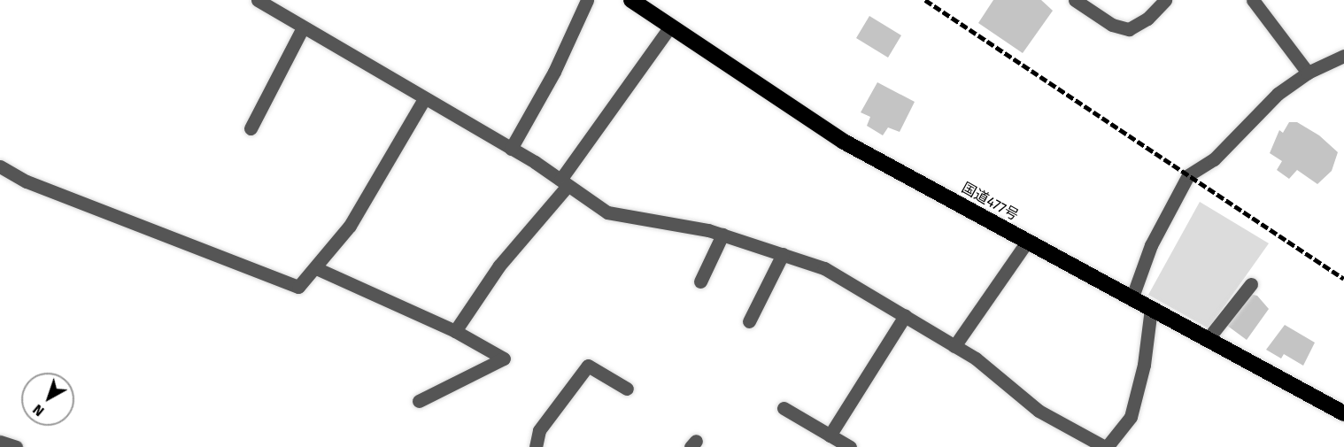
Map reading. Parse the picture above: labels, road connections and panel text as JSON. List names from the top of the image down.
{
  "streets": {
    "highway": ["国道477号"]
  },
  "north": "bottom left"
}
